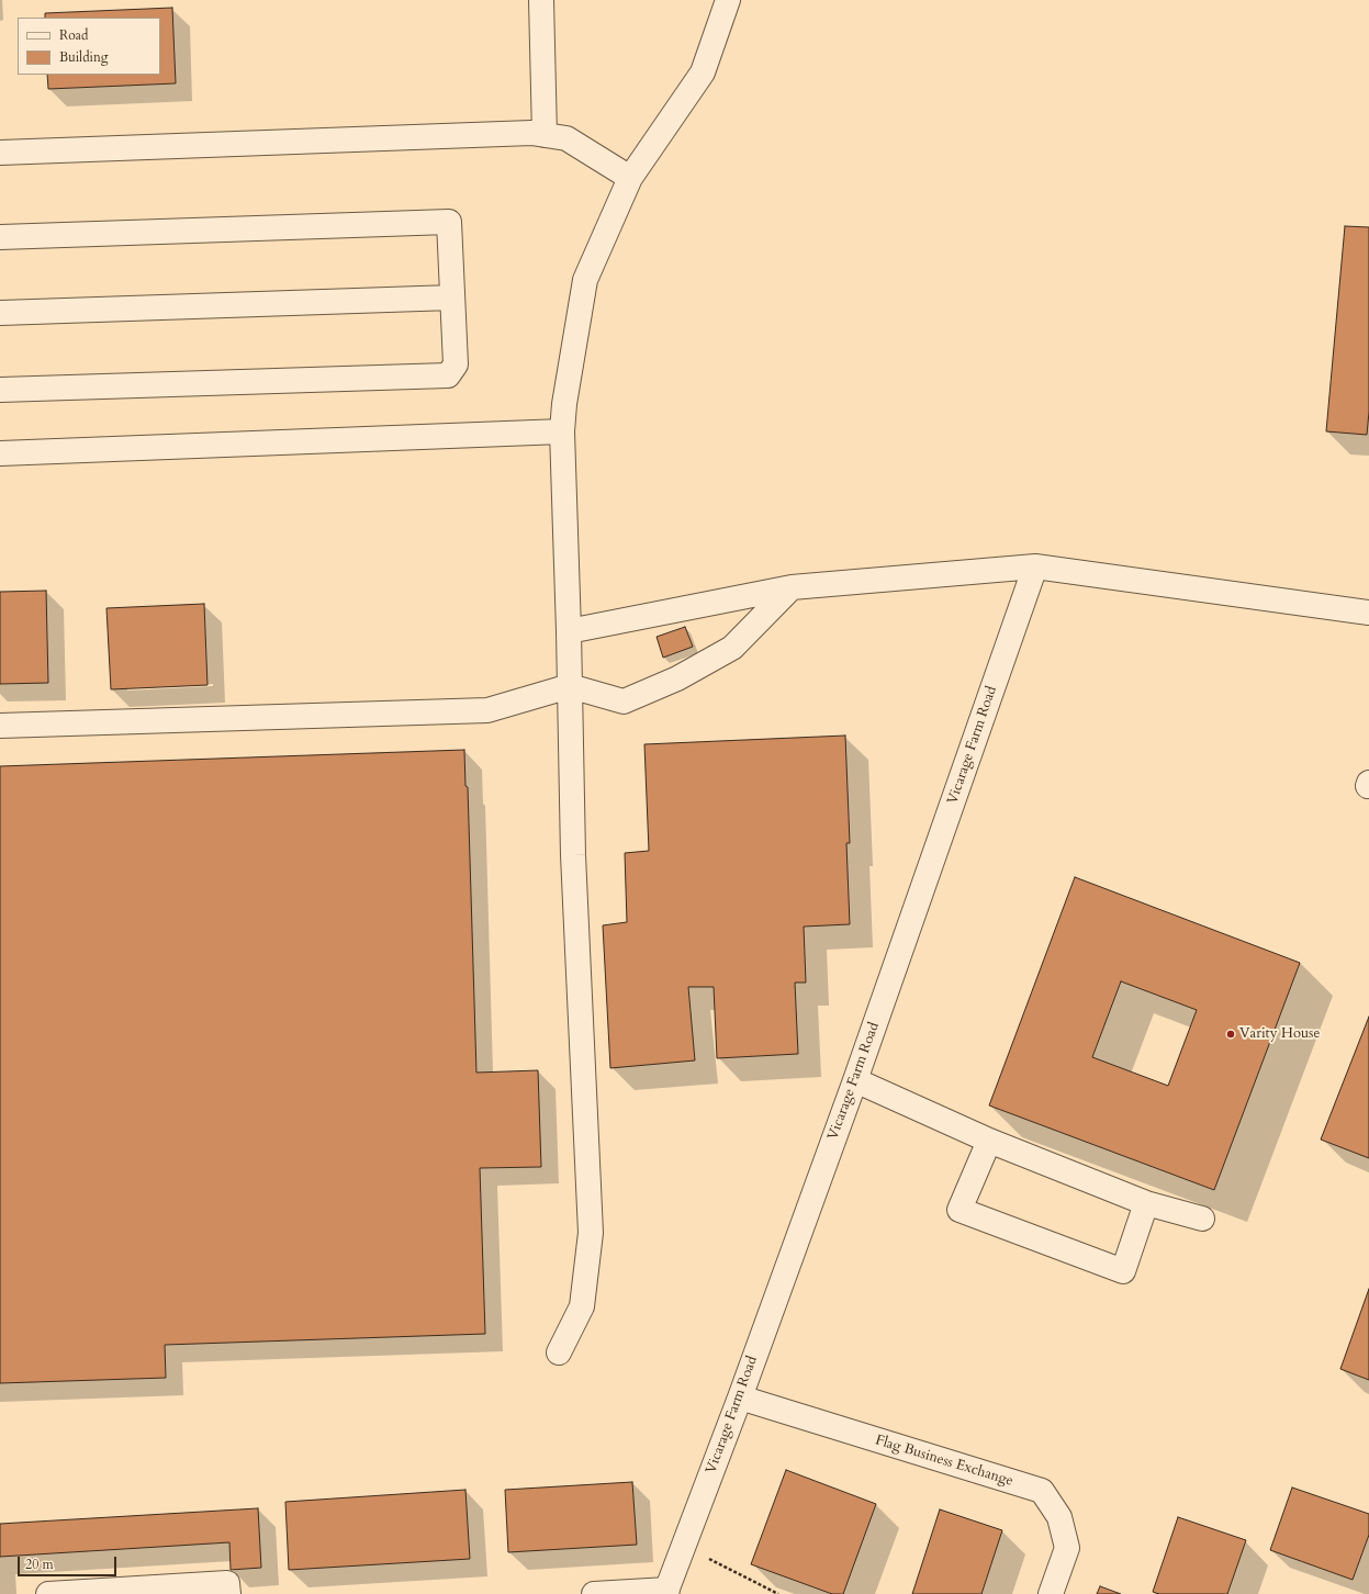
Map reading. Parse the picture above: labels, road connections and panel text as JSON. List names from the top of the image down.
{
  "streets": {
    "street": ["Vicarage Farm Road", "Flag Business Exchange"]
  },
  "crossings": [
    ["Vicarage Farm Road", "Flag Business Exchange"]
  ],
  "places": ["Varity House"],
  "legend": ["Road", "Building"],
  "scale_bar": "20 m"
}
